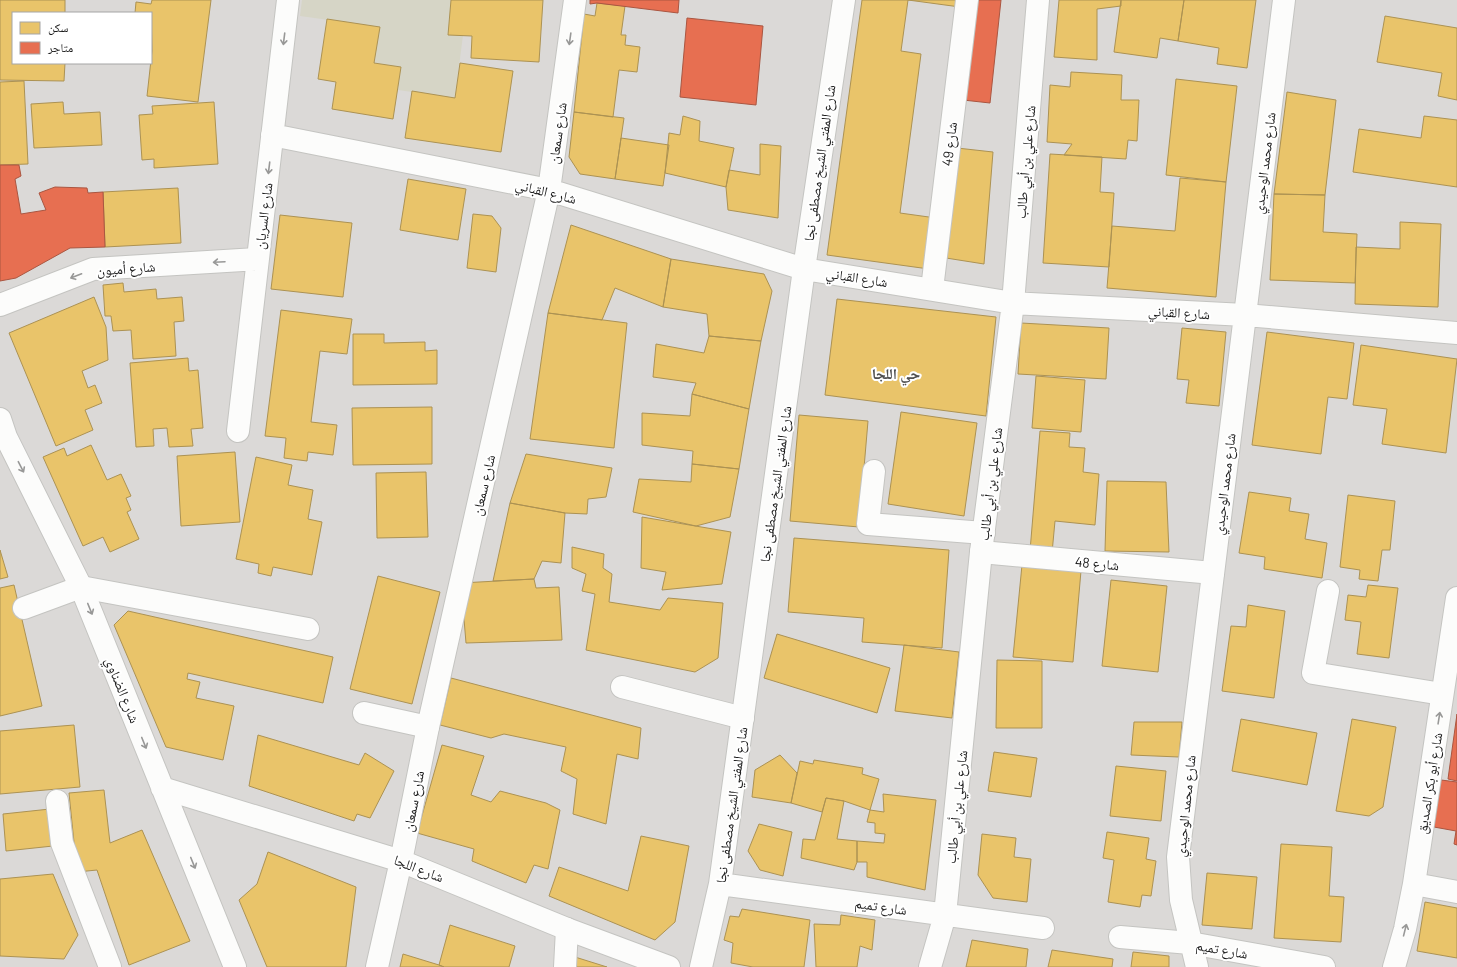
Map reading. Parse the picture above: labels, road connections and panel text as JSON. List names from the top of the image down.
{
  "streets": {
    "street": [
      "شارع سمعان",
      "شارع 49",
      "شارع علي بن أبي طالب",
      "شارع المفتي الشيخ مصطفى نجا",
      "شارع محمد الوحيدي",
      "شارع القباني",
      "شارع السريان",
      "شارع أميون",
      "شارع 48",
      "شارع الضناوي",
      "شارع أبو بكر الصديق",
      "شارع اللجا",
      "شارع تميم"
    ]
  },
  "crossings": [
    ["شارع سمعان", "شارع القباني"],
    ["شارع سمعان", "شارع اللجا"],
    ["شارع 49", "شارع القباني"],
    ["شارع علي بن أبي طالب", "شارع القباني"],
    ["شارع علي بن أبي طالب", "شارع 48"],
    ["شارع علي بن أبي طالب", "شارع تميم"],
    ["شارع المفتي الشيخ مصطفى نجا", "شارع القباني"],
    ["شارع المفتي الشيخ مصطفى نجا", "شارع تميم"],
    ["شارع محمد الوحيدي", "شارع القباني"],
    ["شارع محمد الوحيدي", "شارع 48"],
    ["شارع محمد الوحيدي", "شارع تميم"],
    ["شارع القباني", "شارع السريان"],
    ["شارع السريان", "شارع أميون"],
    ["شارع الضناوي", "شارع اللجا"]
  ],
  "one_way": [
    "شارع السريان",
    "شارع أميون",
    "شارع الضناوي",
    "شارع أبو بكر الصديق"
  ],
  "districts": ["حي اللجا"],
  "legend": ["سكن", "متاجر"]
}
